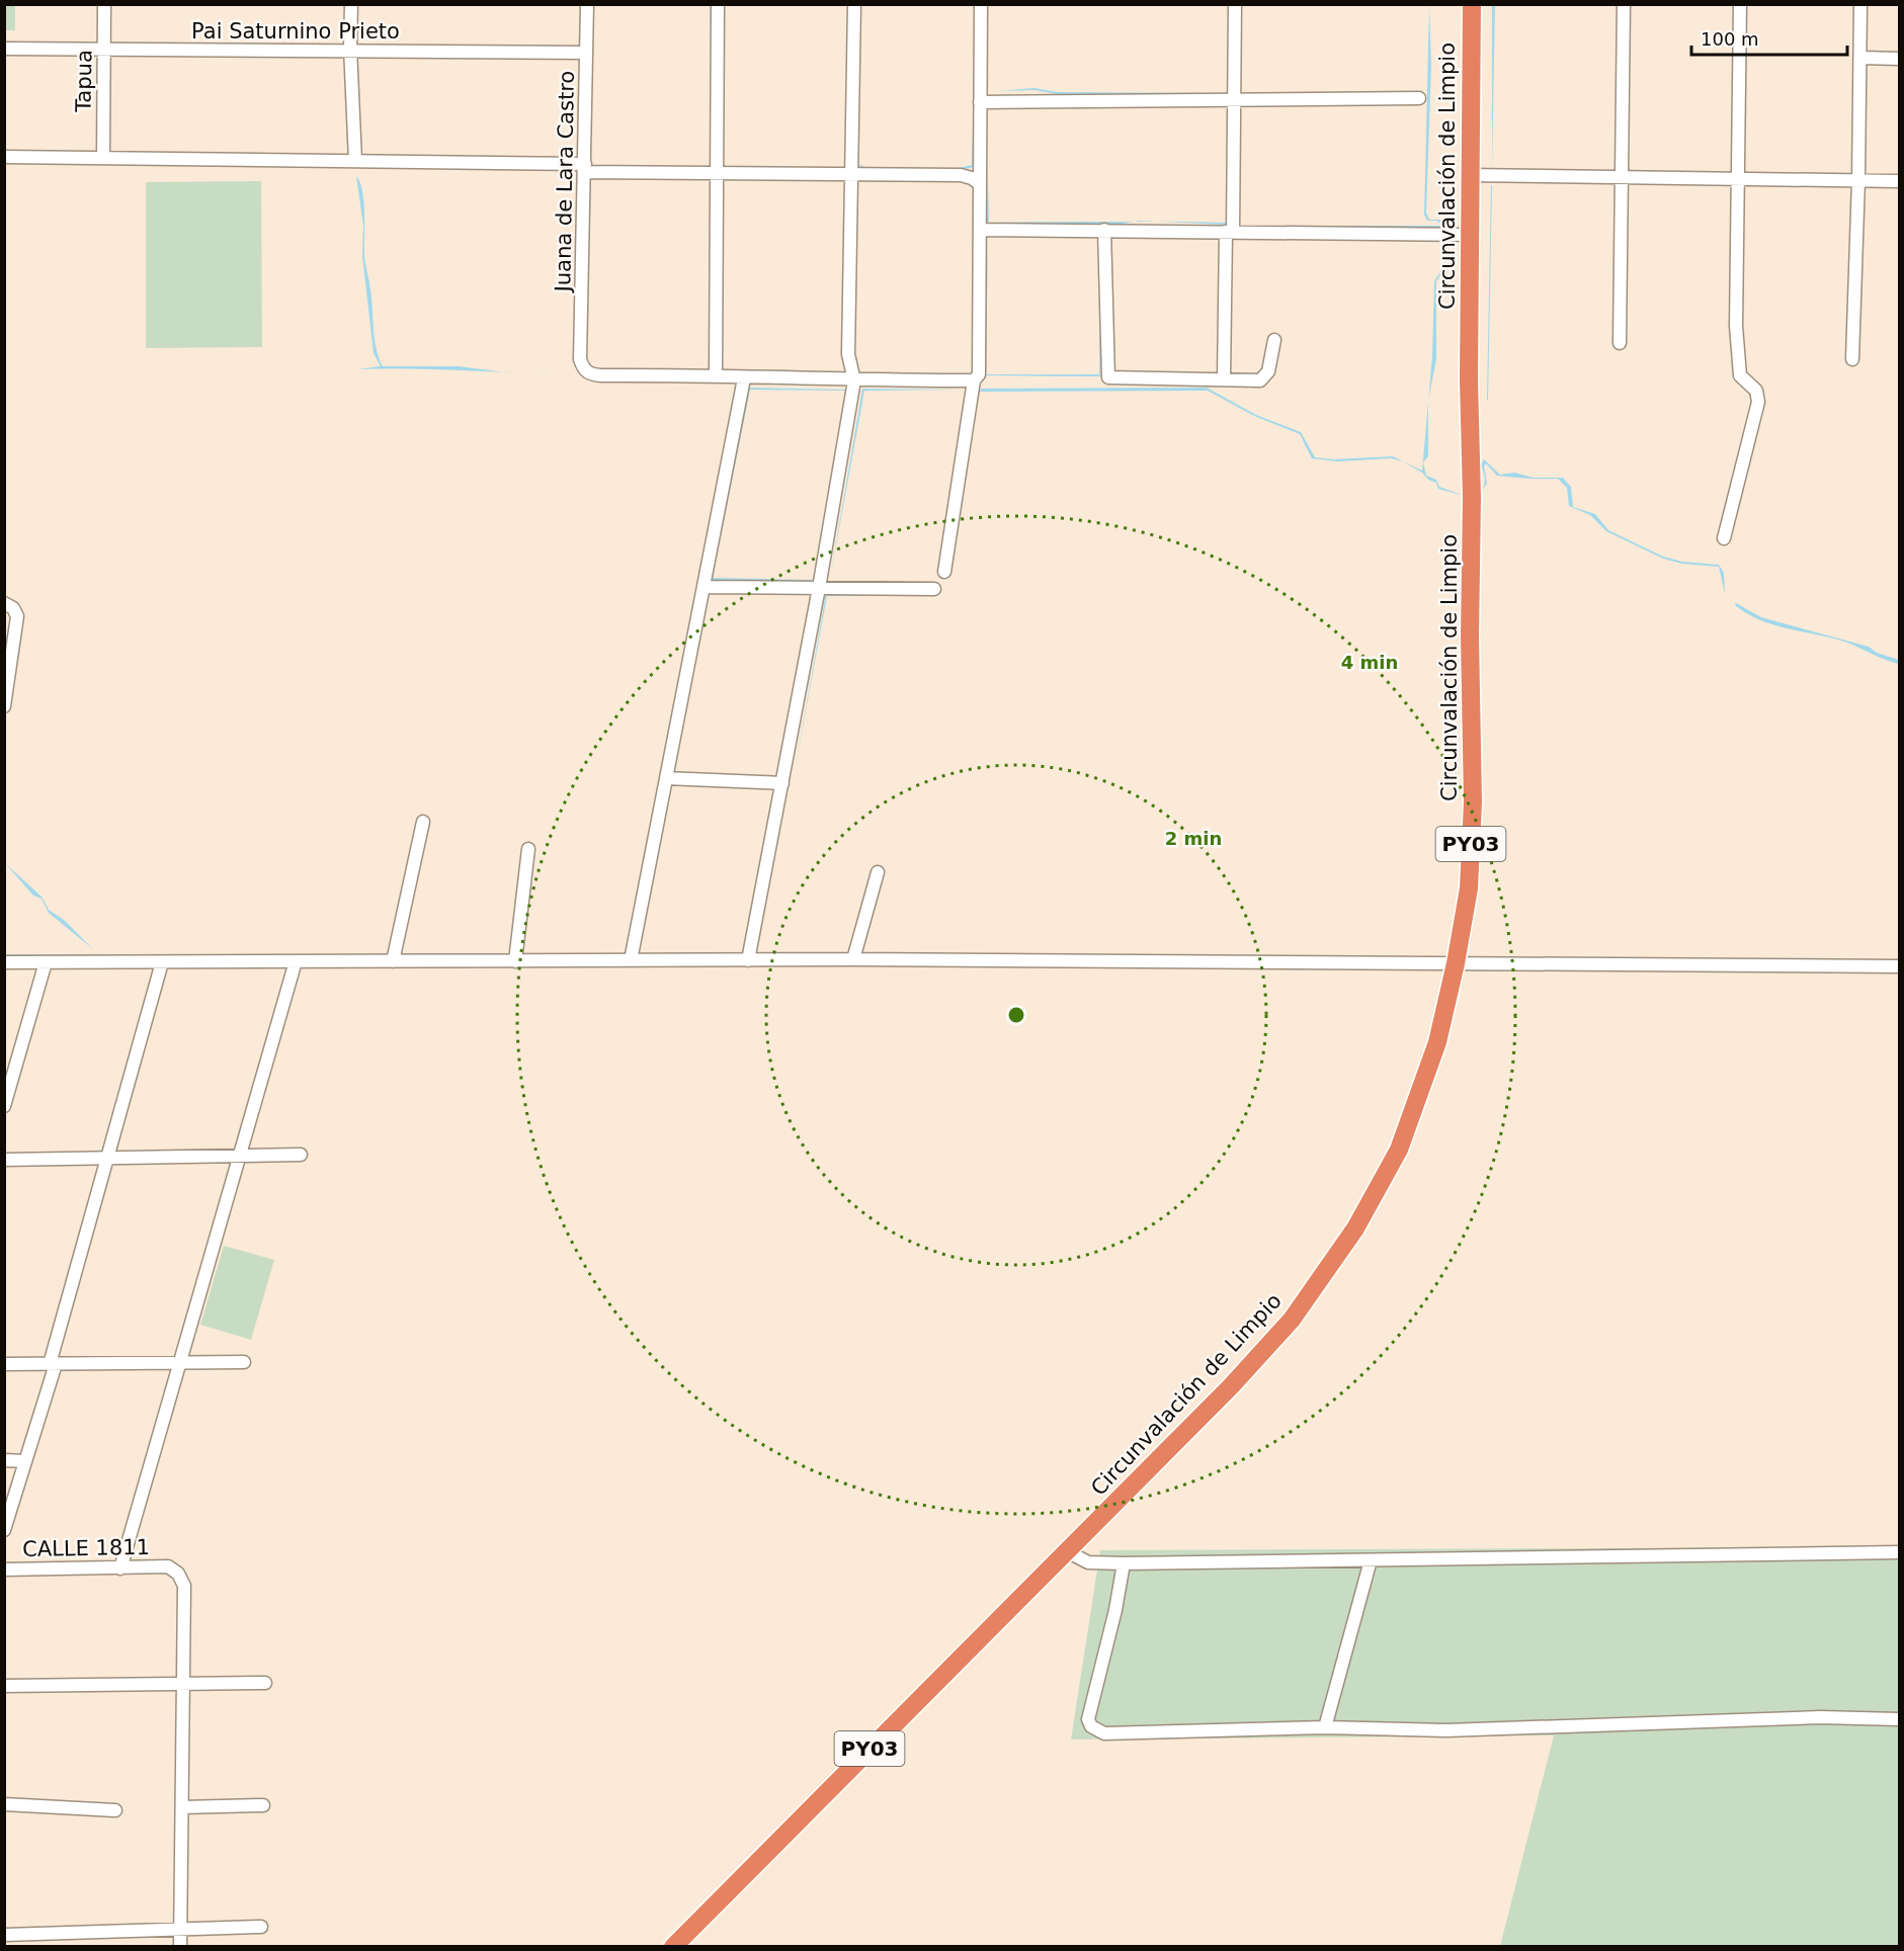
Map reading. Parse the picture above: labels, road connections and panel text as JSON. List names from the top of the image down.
{
  "streets": {
    "highway": ["Circunvalación de Limpio", "PY03"],
    "street": [
      "Pai Saturnino Prieto",
      "Tapua",
      "Juana de Lara Castro",
      "CALLE 1811"
    ]
  },
  "crossings": [
    ["Pai Saturnino Prieto", "Tapua"],
    ["Pai Saturnino Prieto", "Juana de Lara Castro"]
  ],
  "scale_bar": "100 m",
  "rings": ["4 min", "2 min"]
}
